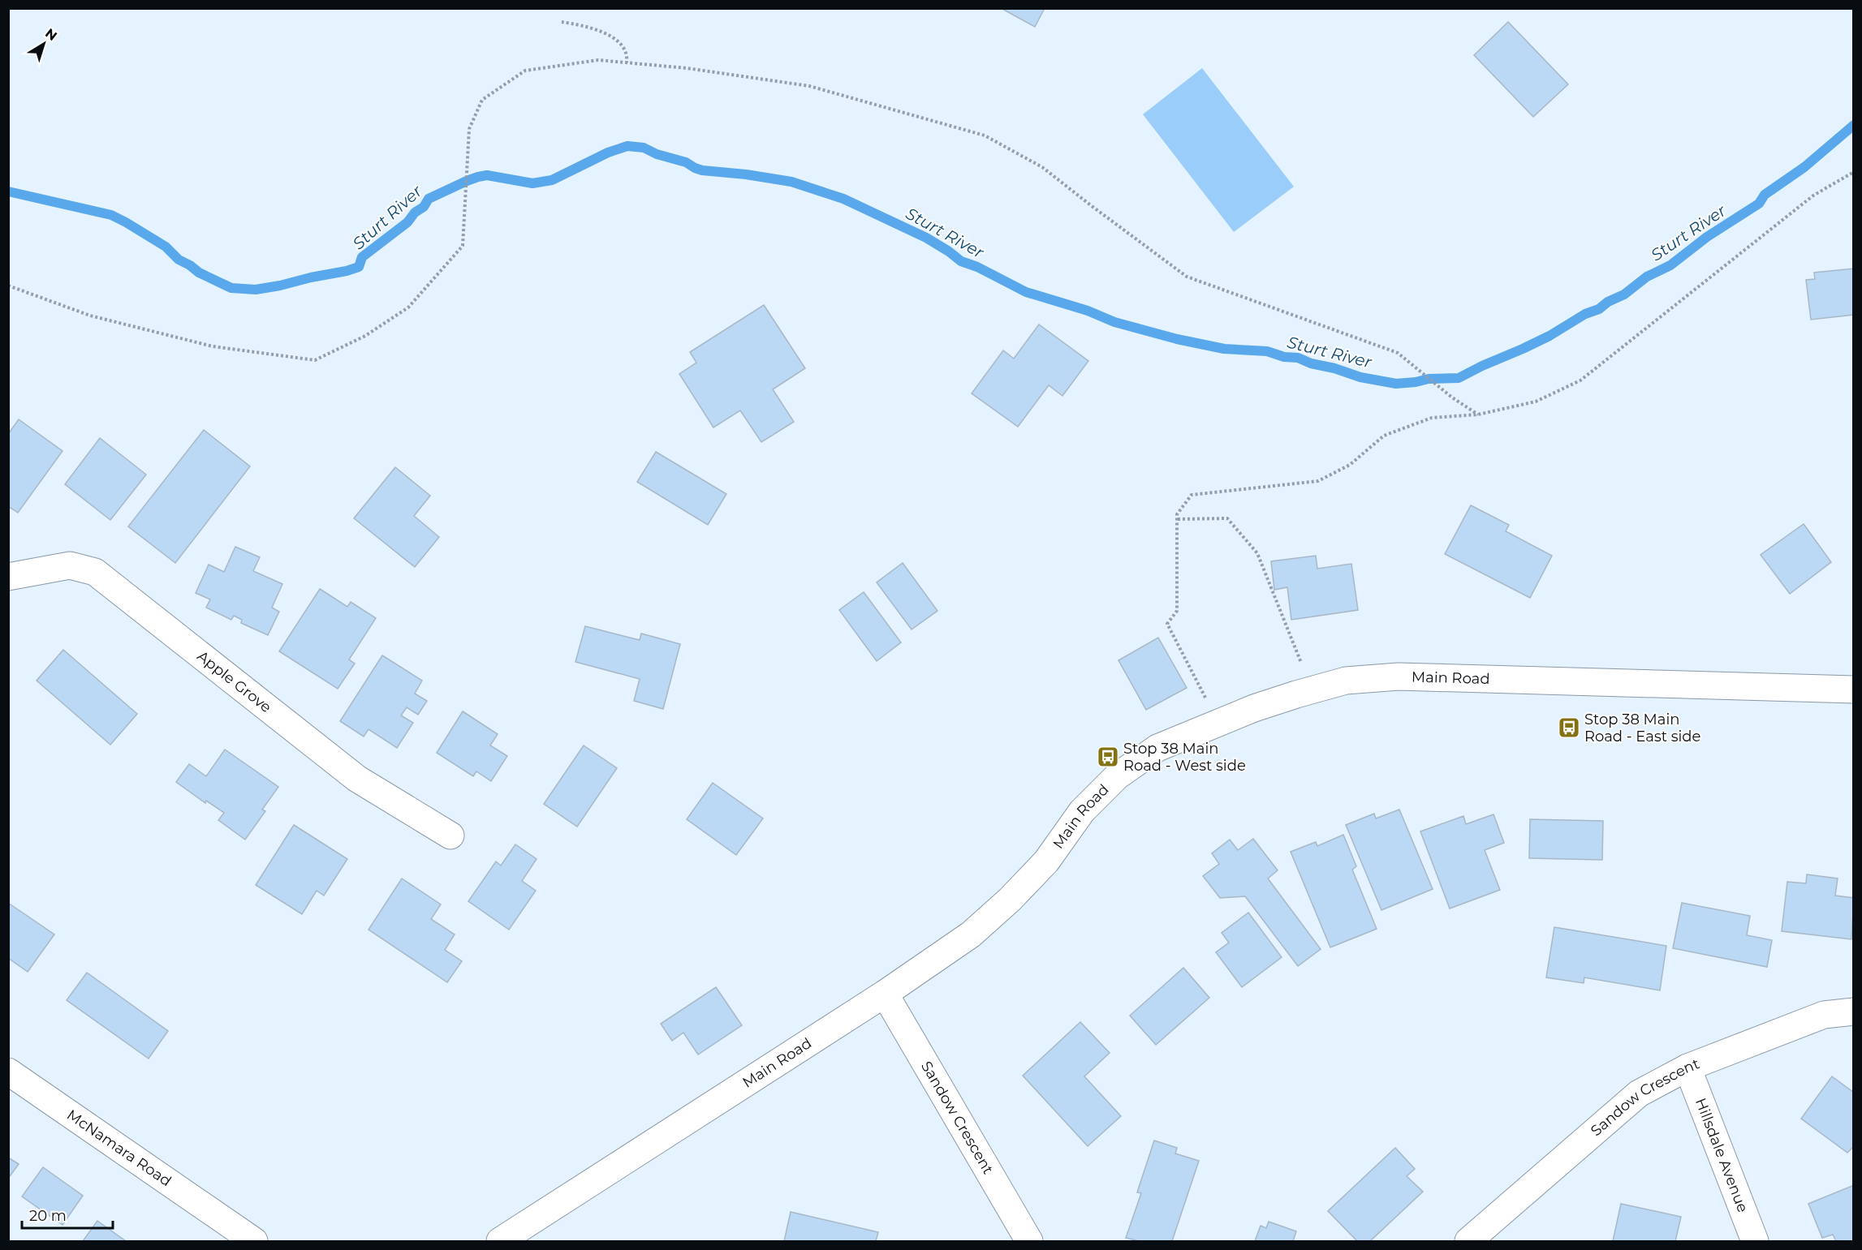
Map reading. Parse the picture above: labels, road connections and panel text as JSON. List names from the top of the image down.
{
  "streets": {
    "street": [
      "Main Road",
      "Apple Grove",
      "Sandow Crescent",
      "McNamara Road",
      "Hillsdale Avenue"
    ]
  },
  "crossings": [
    ["Main Road", "Sandow Crescent"],
    ["Sandow Crescent", "Hillsdale Avenue"]
  ],
  "water": ["Sturt River"],
  "places": {
    "bus stop": ["Stop 38 Main Road - East side", "Stop 38 Main Road - West side"]
  },
  "scale_bar": "20 m",
  "north": "top right"
}
